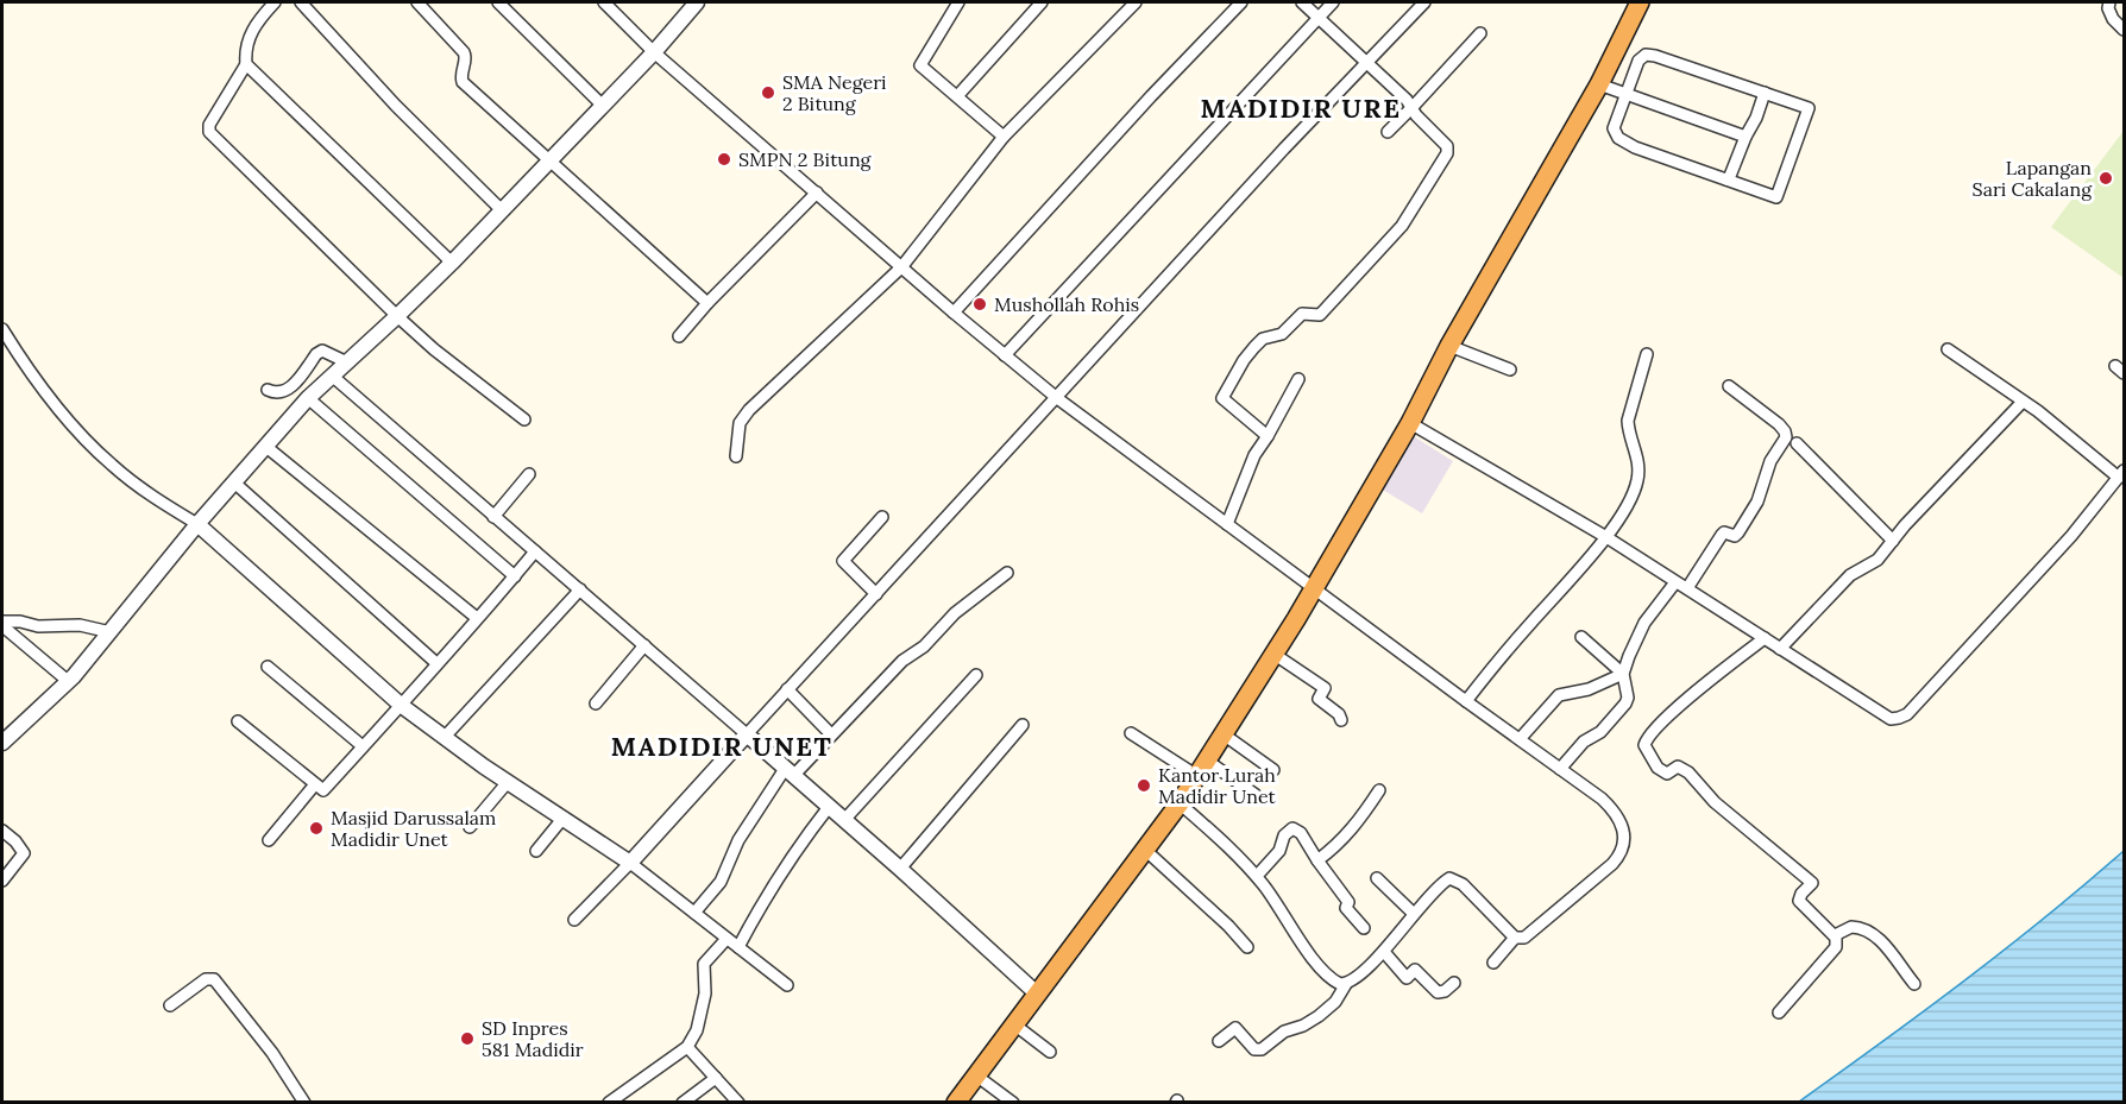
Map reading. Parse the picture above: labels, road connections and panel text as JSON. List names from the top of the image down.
{
  "districts": ["MADIDIR URE", "MADIDIR UNET"],
  "places": [
    "SMA Negeri 2 Bitung",
    "SMPN 2 Bitung",
    "Lapangan Sari Cakalang",
    "Mushollah Rohis",
    "Kantor Lurah Madidir Unet",
    "Masjid Darussalam Madidir Unet",
    "SD Inpres 581 Madidir"
  ]
}
